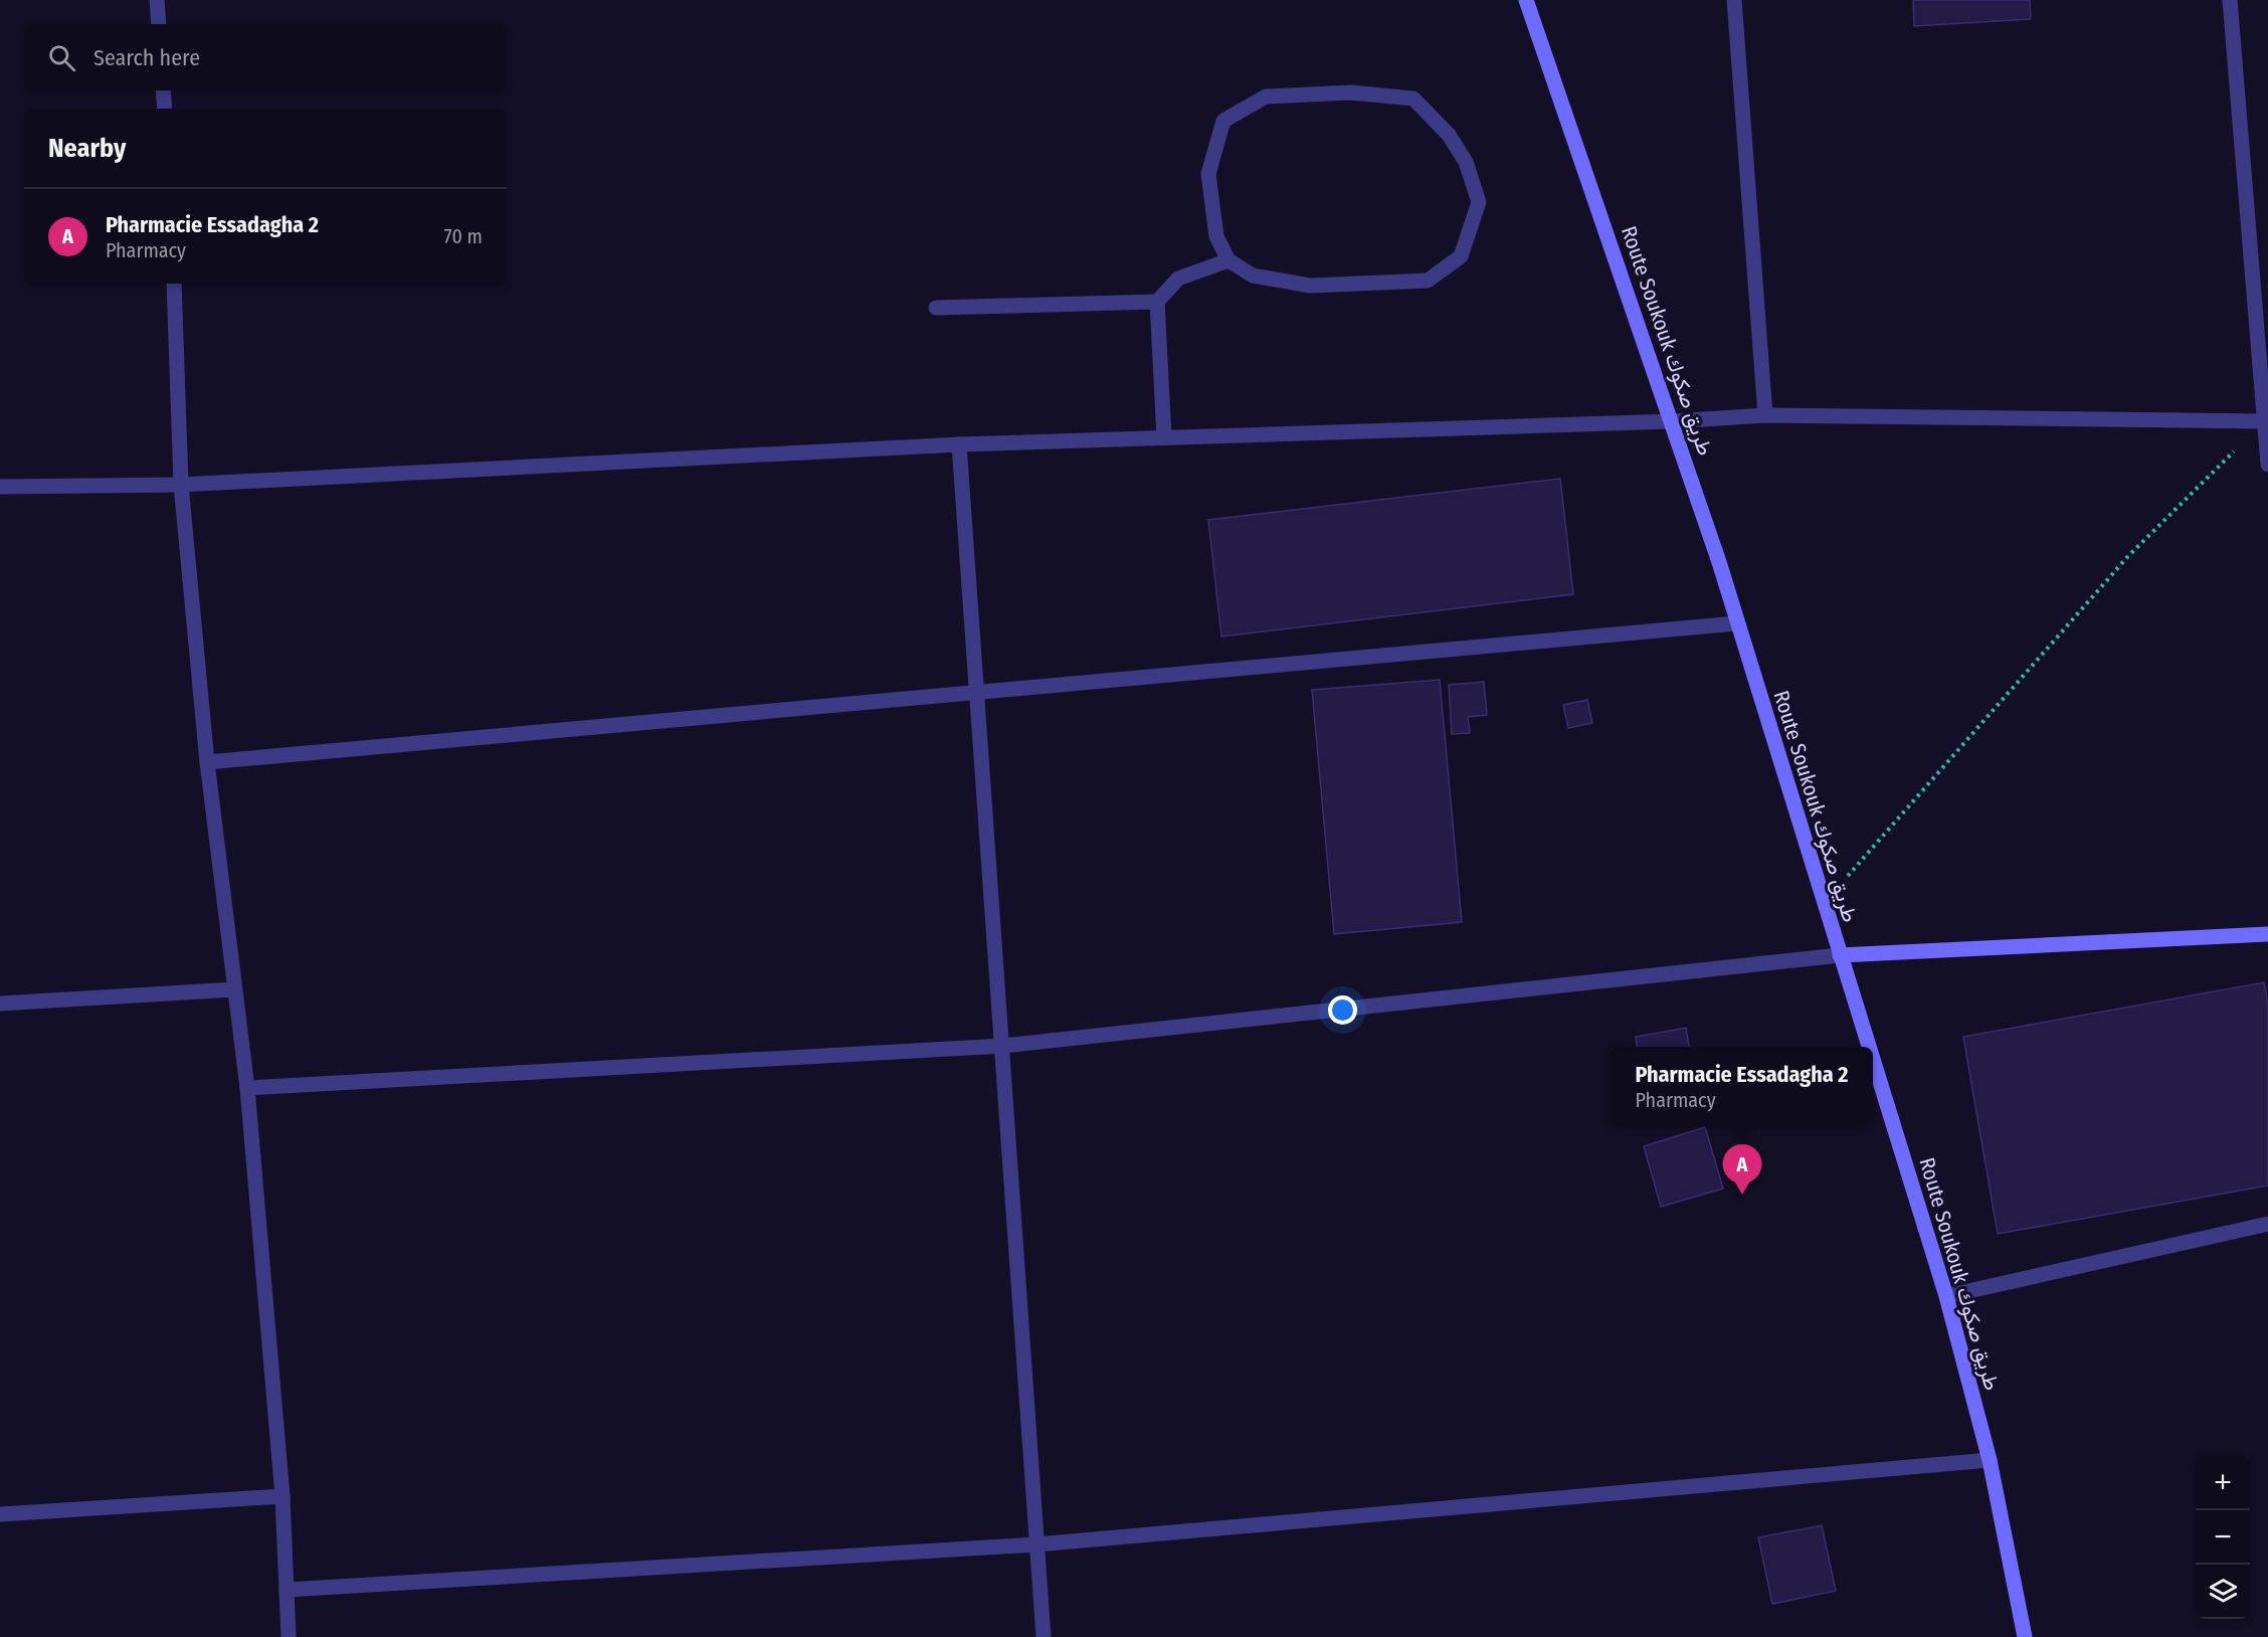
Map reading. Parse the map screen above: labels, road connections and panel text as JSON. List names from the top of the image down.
{
  "streets": {
    "street": ["Route Soukouk طريق صكوك"]
  },
  "page": {
    "search": "Search here",
    "heading": "Nearby",
    "list": [
      {
        "mark": "A",
        "name": "Pharmacie Essadagha 2",
        "note": "Pharmacy",
        "value": "70 m"
      }
    ],
    "popup": ["Pharmacie Essadagha 2", "Pharmacy"],
    "pins": "A",
    "map_buttons": ["+", "−"]
  }
}
